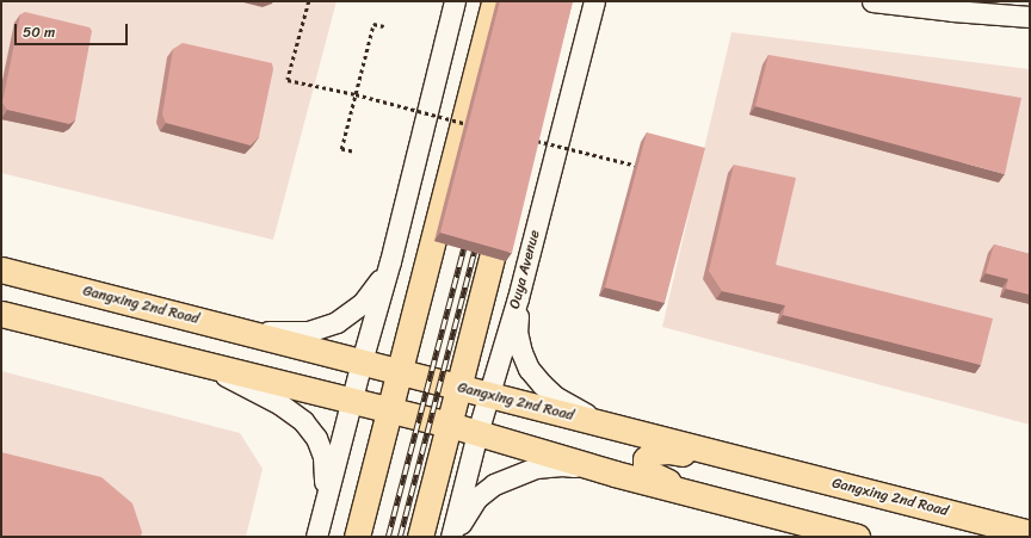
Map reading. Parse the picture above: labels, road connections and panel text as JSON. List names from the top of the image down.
{
  "streets": {
    "main road": ["Gangxing 2nd Road"],
    "street": ["Ouya Avenue"]
  },
  "crossings": [
    ["Ouya Avenue", "Gangxing 2nd Road"]
  ],
  "scale_bar": "50 m"
}
